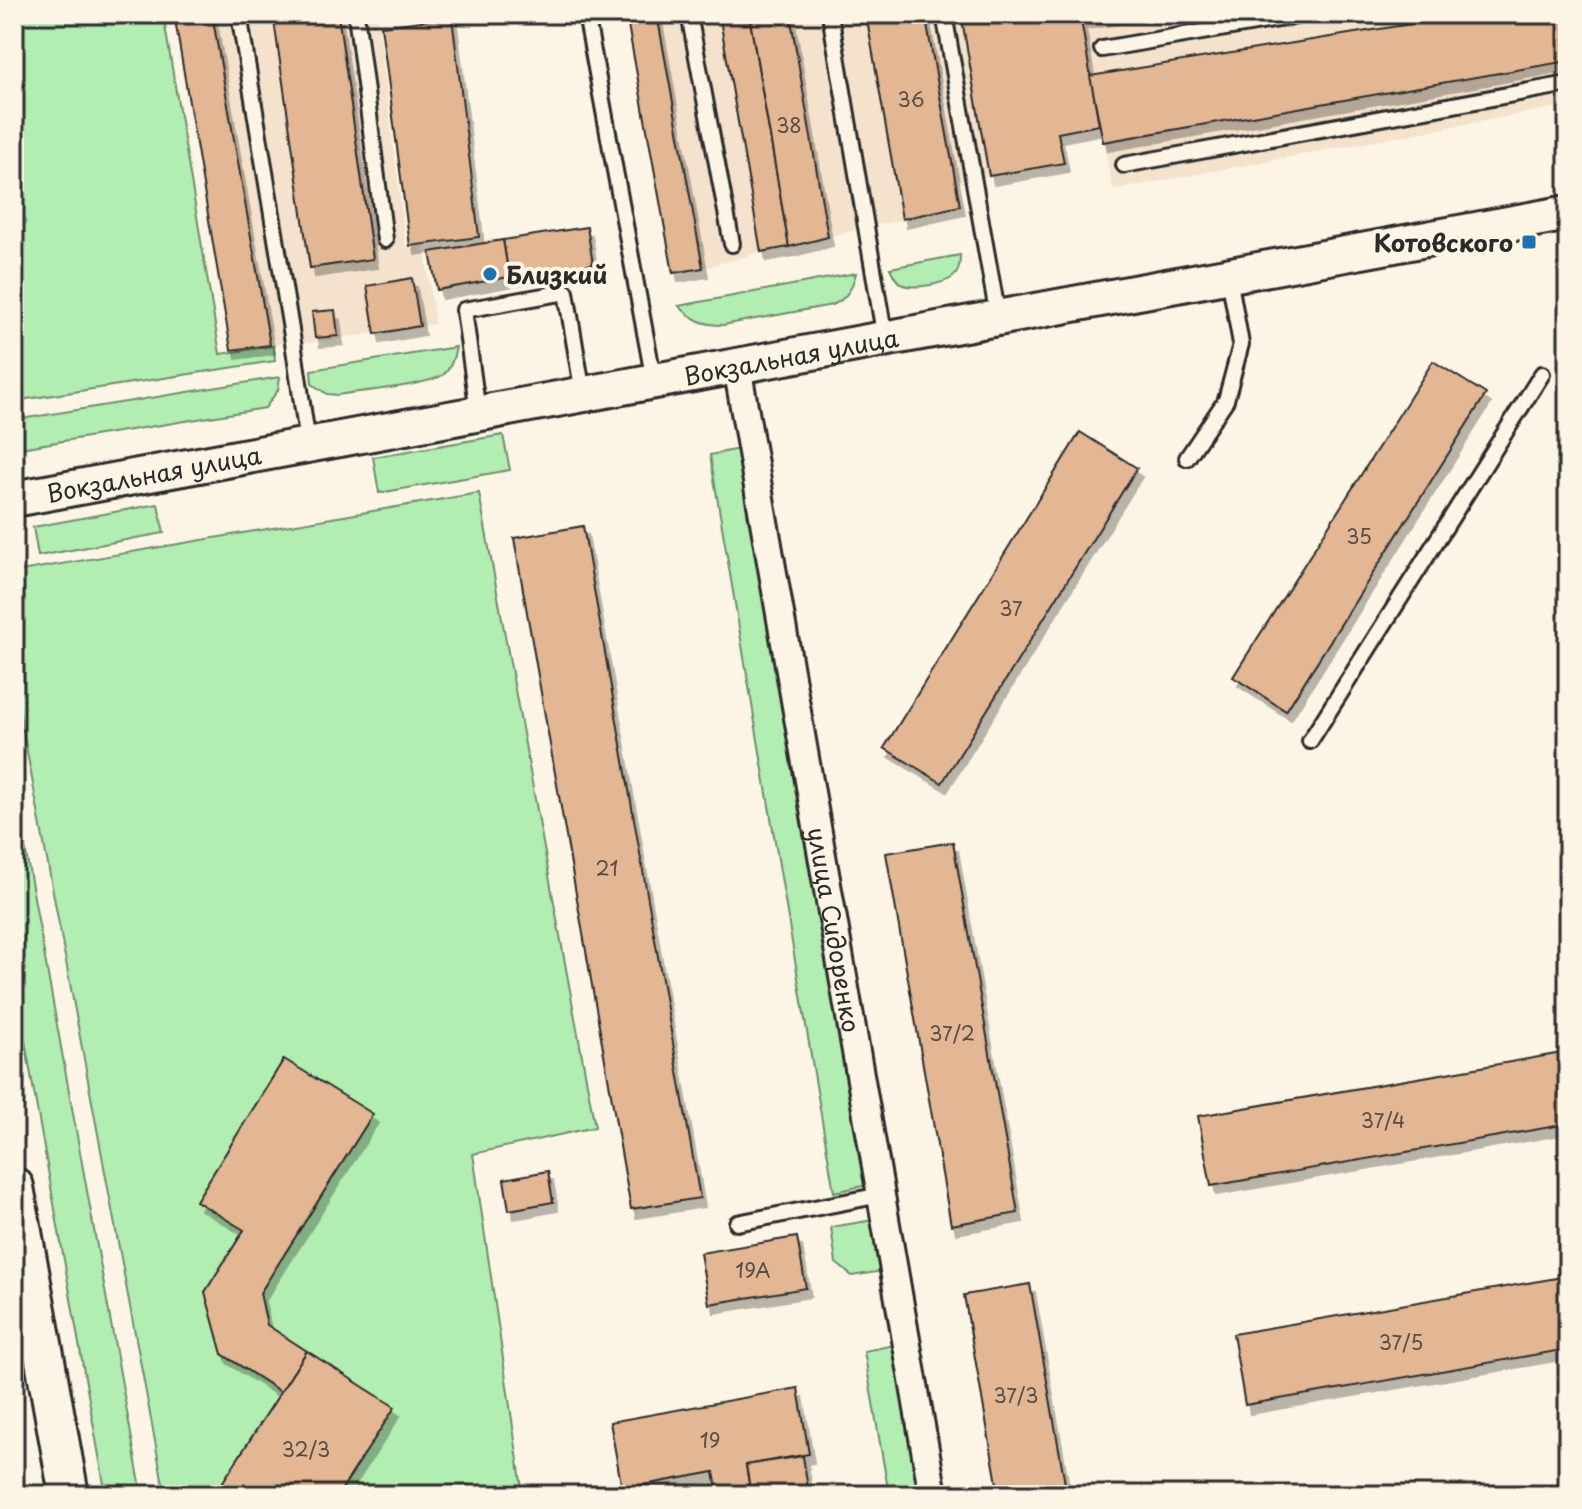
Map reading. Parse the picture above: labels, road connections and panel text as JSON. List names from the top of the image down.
{
  "streets": {
    "street": ["Вокзальная улица", "улица Сидоренко"]
  },
  "crossings": [
    ["Вокзальная улица", "улица Сидоренко"]
  ],
  "places": {
    "transit": ["Котовского"],
    "other": ["Близкий"]
  },
  "house_numbers": [
    "36",
    "38",
    "35",
    "37",
    "21",
    "37/2",
    "37/4",
    "19А",
    "37/5",
    "37/3",
    "19",
    "32/3"
  ]
}
